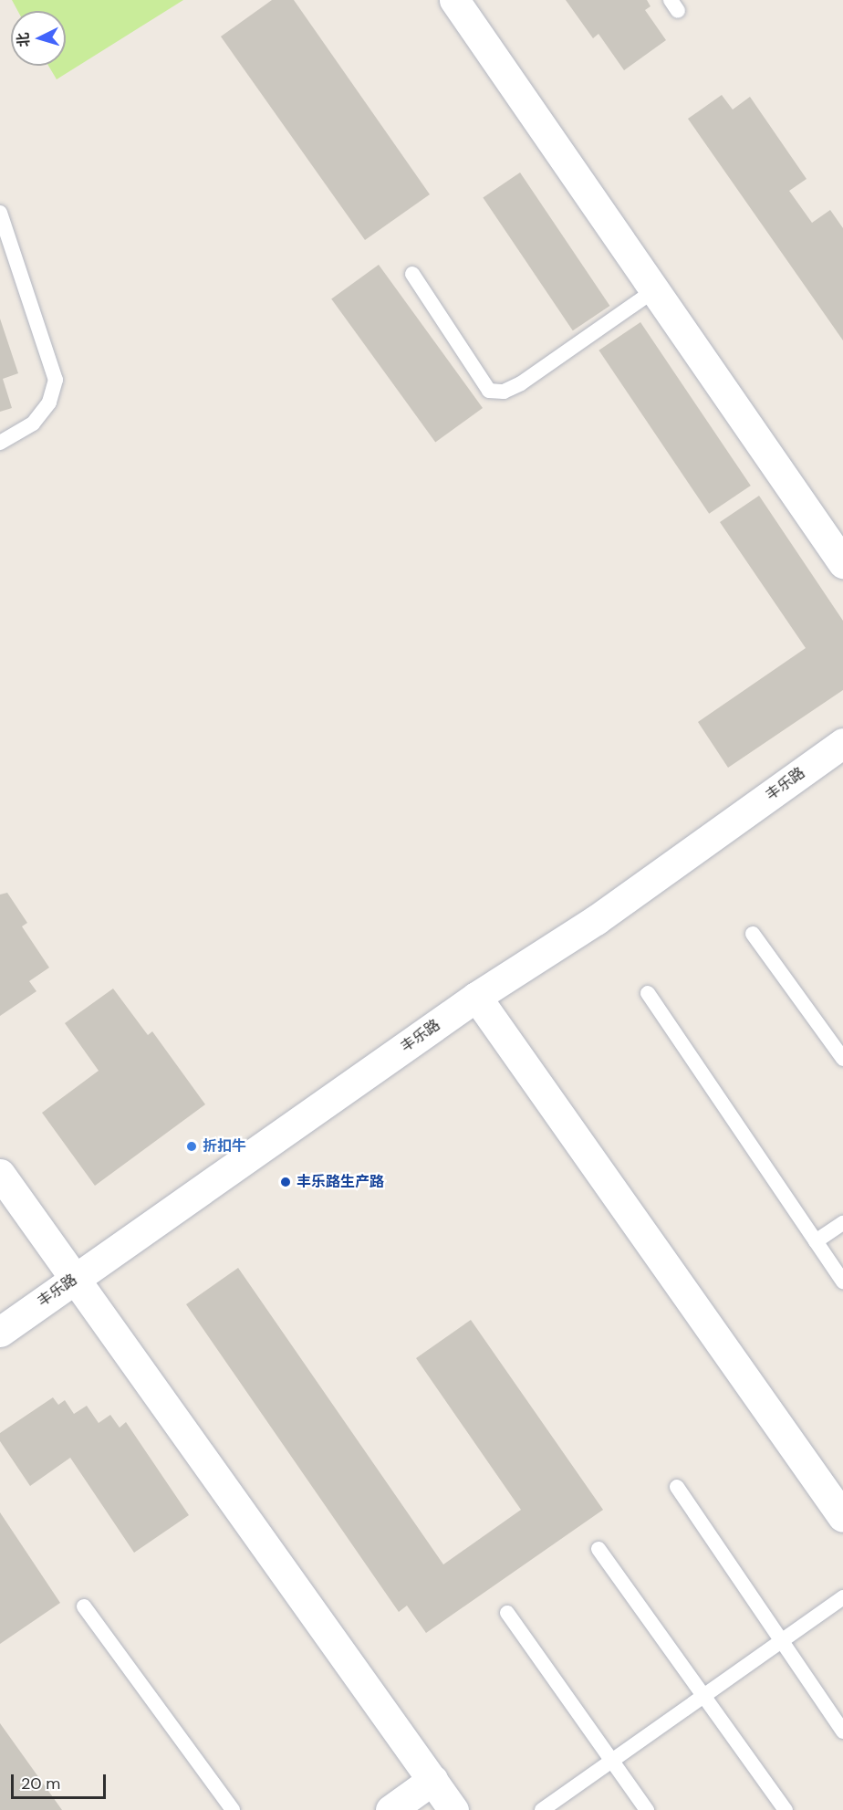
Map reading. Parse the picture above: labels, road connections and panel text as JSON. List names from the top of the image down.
{
  "streets": {
    "street": ["丰乐路"]
  },
  "places": ["折扣牛", "丰乐路生产路"],
  "scale_bar": "20 m",
  "north": "left"
}
